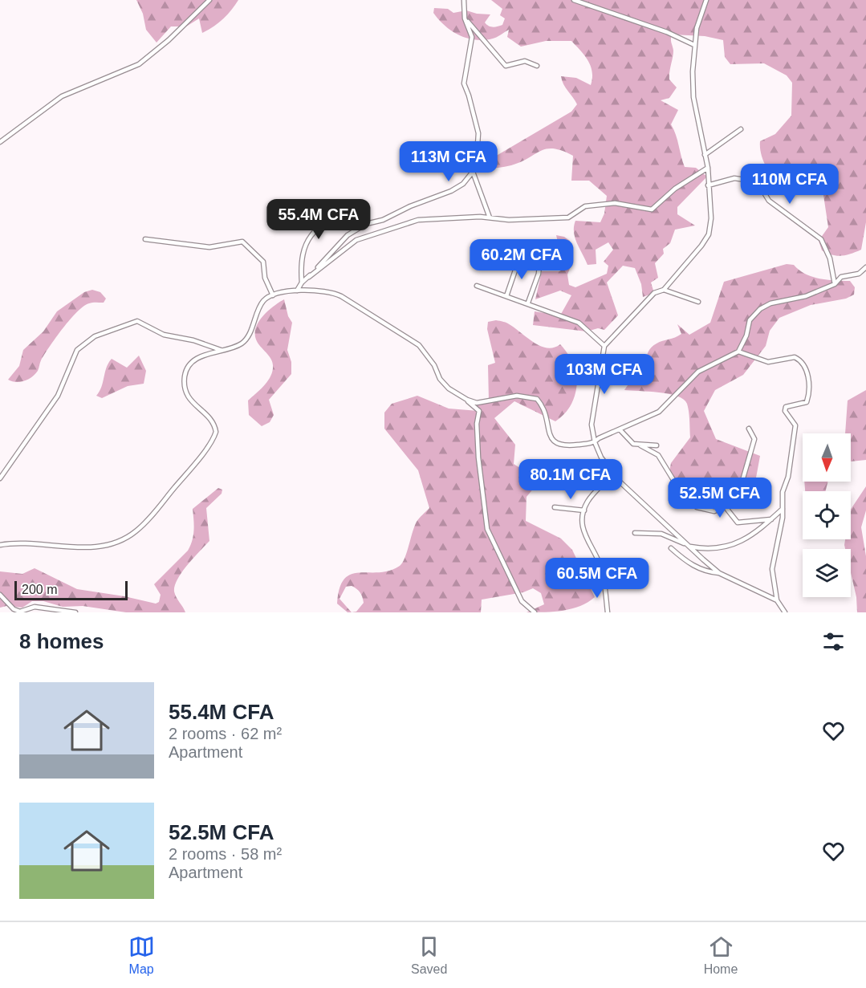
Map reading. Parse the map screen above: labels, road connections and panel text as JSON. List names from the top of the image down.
{
  "scale_bar": "200 m",
  "north": "bottom",
  "page": {
    "price": [
      "113M CFA",
      "110M CFA",
      "55.4M CFA",
      "60.2M CFA",
      "103M CFA",
      "80.1M CFA",
      "52.5M CFA",
      "60.5M CFA"
    ],
    "scale": "200 m",
    "heading": "8 homes",
    "list": [
      {
        "name": "55.4M CFA",
        "note": "2 rooms · 62 m² · Apartment"
      },
      {
        "name": "52.5M CFA",
        "note": "2 rooms · 58 m² · Apartment"
      }
    ],
    "tabs": ["Map", "Saved", "Home"]
  }
}
